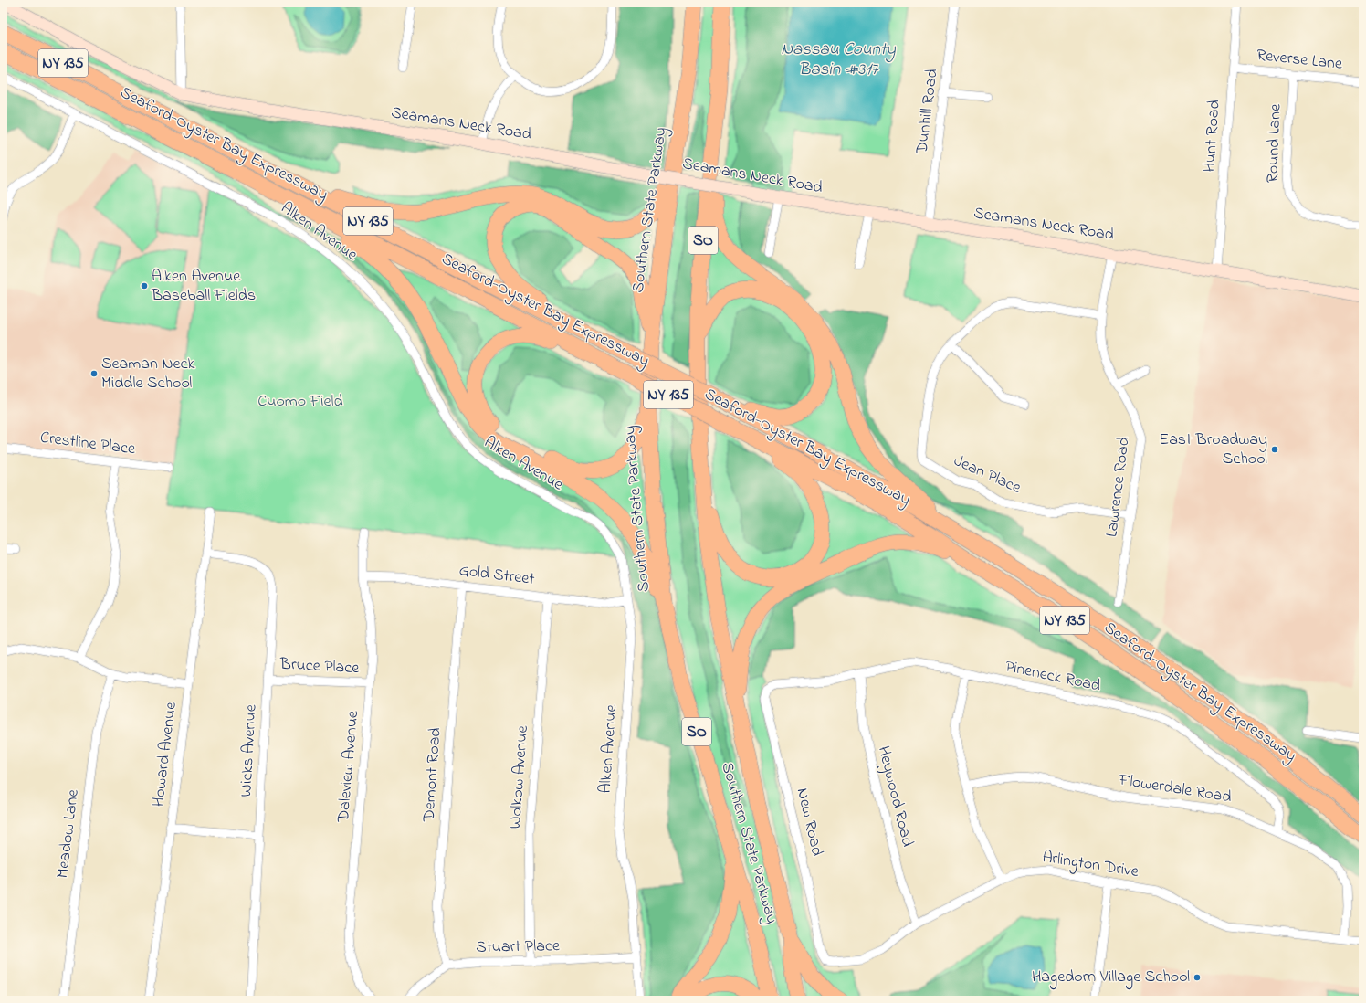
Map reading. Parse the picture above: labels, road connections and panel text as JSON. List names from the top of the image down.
{
  "streets": {
    "highway": [
      "NY 135",
      "Seaford-Oyster Bay Expressway",
      "Southern State Parkway",
      "SO"
    ],
    "main road": ["Seamans Neck Road"],
    "street": [
      "Reverse Lane",
      "Dunhill Road",
      "Hunt Road",
      "Round Lane",
      "Alken Avenue",
      "Crestline Place",
      "Jean Place",
      "Lawrence Road",
      "Gold Street",
      "Bruce Place",
      "Pineneck Road",
      "Wicks Avenue",
      "Howard Avenue",
      "Daleview Avenue",
      "Demont Road",
      "Wolkow Avenue",
      "Flowerdale Road",
      "Heywood Road",
      "New Road",
      "Meadow Lane",
      "Arlington Drive",
      "Stuart Place"
    ]
  },
  "crossings": [
    ["Reverse Lane", "Hunt Road"],
    ["Reverse Lane", "Round Lane"],
    ["Dunhill Road", "Seamans Neck Road"],
    ["Seamans Neck Road", "Hunt Road"],
    ["Seamans Neck Road", "Lawrence Road"],
    ["Alken Avenue", "Gold Street"],
    ["Alken Avenue", "Stuart Place"],
    ["Jean Place", "Lawrence Road"],
    ["Gold Street", "Daleview Avenue"],
    ["Gold Street", "Demont Road"],
    ["Gold Street", "Wolkow Avenue"],
    ["Bruce Place", "Wicks Avenue"],
    ["Bruce Place", "Daleview Avenue"],
    ["Pineneck Road", "Flowerdale Road"],
    ["Pineneck Road", "Heywood Road"],
    ["Pineneck Road", "New Road"],
    ["Wicks Avenue", "Howard Avenue"],
    ["Demont Road", "Stuart Place"],
    ["Wolkow Avenue", "Stuart Place"],
    ["Flowerdale Road", "Arlington Drive"],
    ["Heywood Road", "Arlington Drive"],
    ["New Road", "Arlington Drive"]
  ],
  "water": ["Nassau County Basin #317"],
  "parks": ["Cuomo Field"],
  "places": [
    "Alken Avenue Baseball Fields",
    "Seaman Neck Middle School",
    "East Broadway School",
    "Hagedorn Village School"
  ]
}
